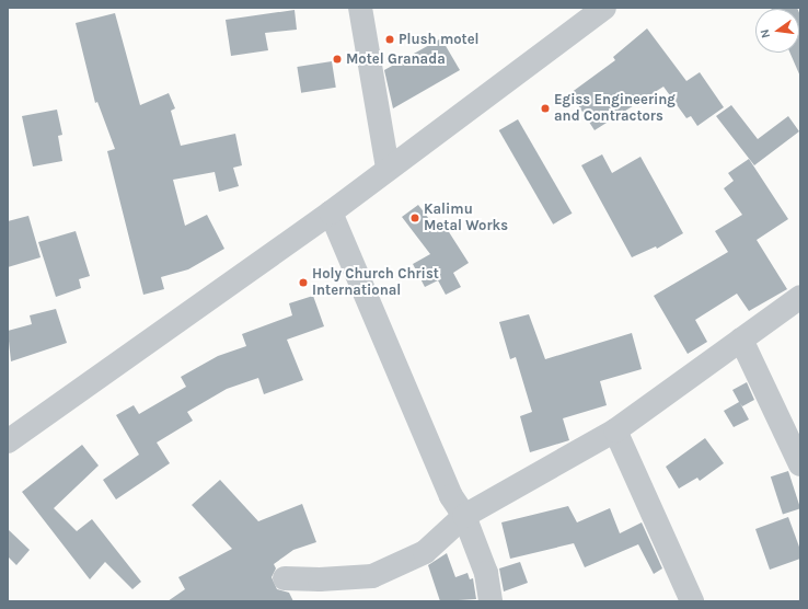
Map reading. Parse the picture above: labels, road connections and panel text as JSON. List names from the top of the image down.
{
  "places": [
    "Plush motel",
    "Motel Granada",
    "Egiss Engineering and Contractors",
    "Kalimu Metal Works",
    "Holy Church Christ International"
  ],
  "north": "left"
}
